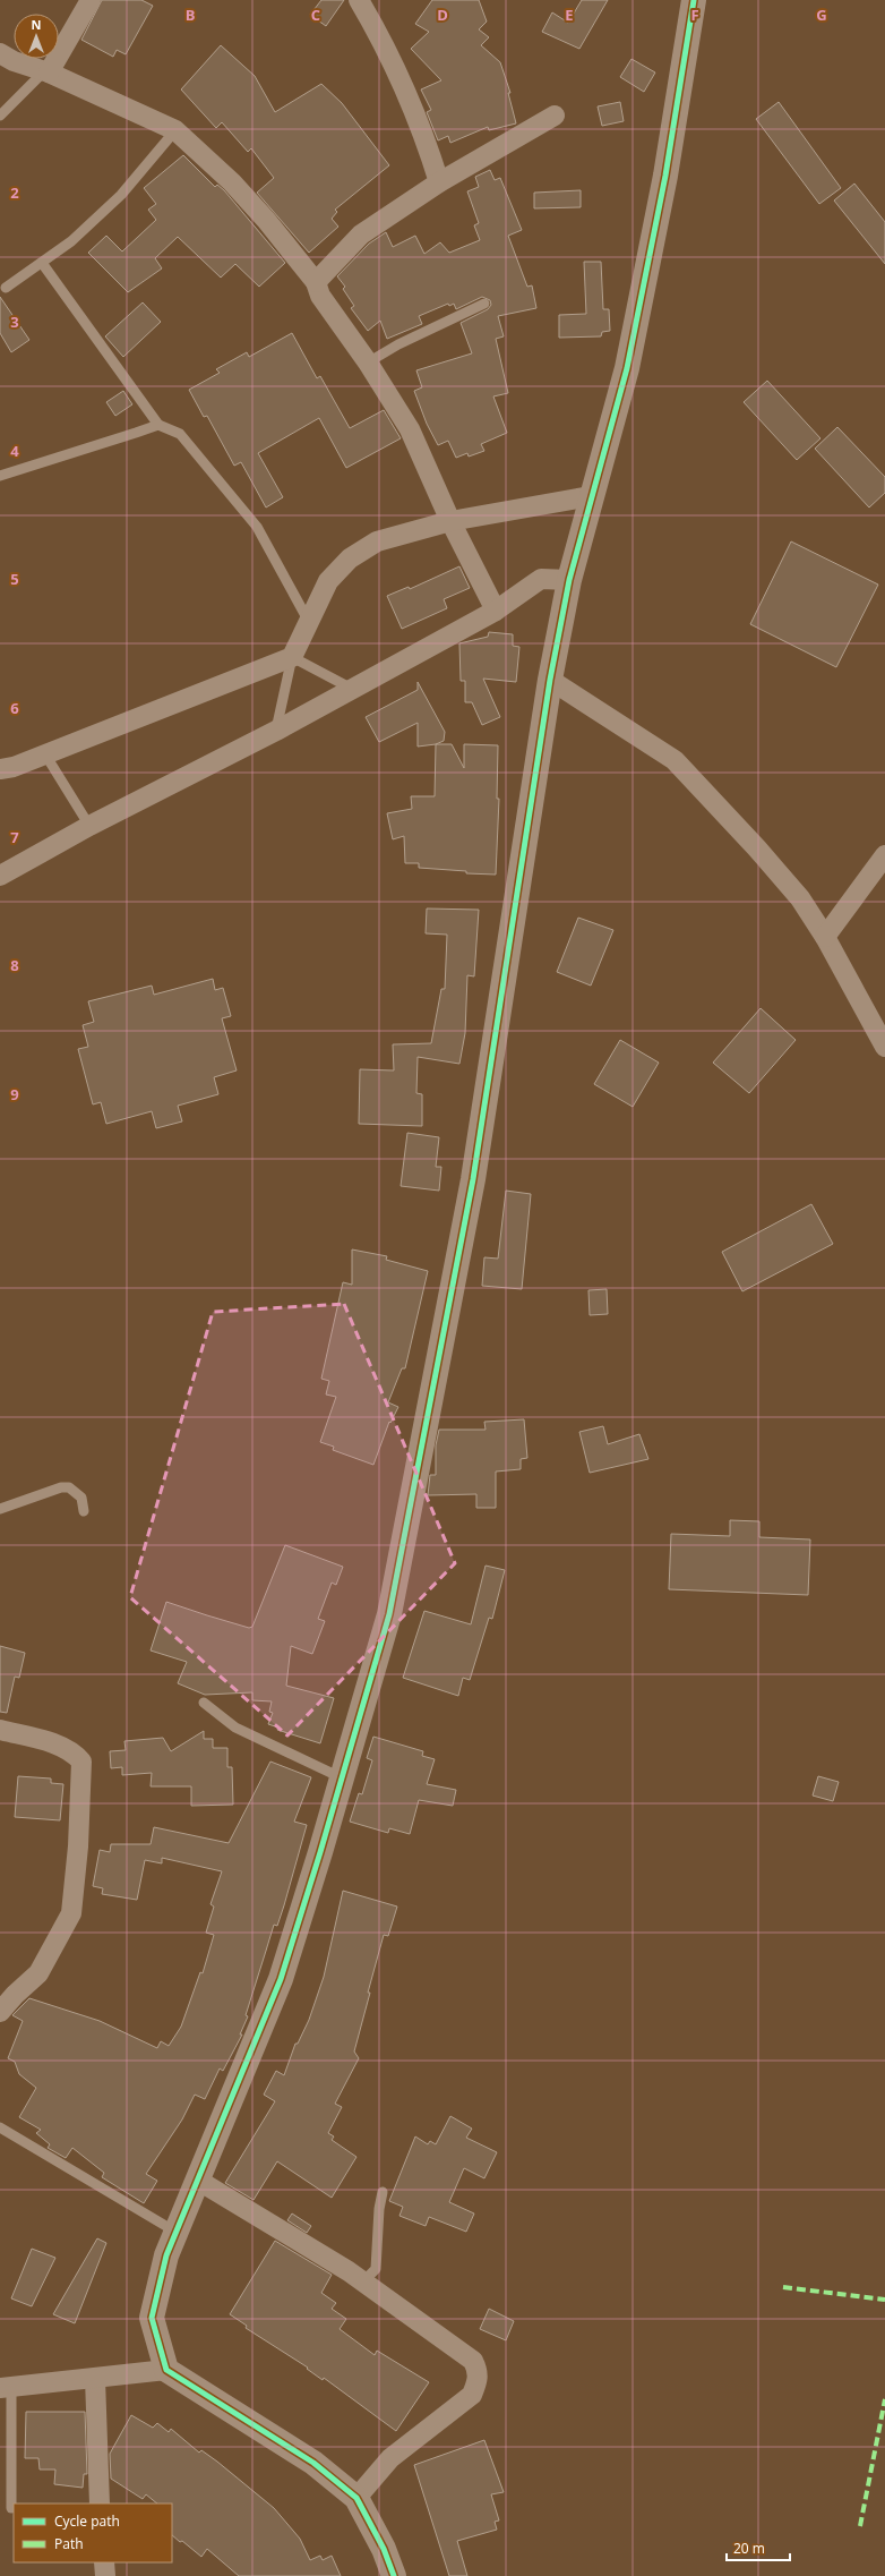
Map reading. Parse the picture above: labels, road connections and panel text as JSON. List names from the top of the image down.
{
  "legend": ["Cycle path", "Path"],
  "scale_bar": "20 m",
  "north": "top",
  "grid": {
    "columns": [
      "B",
      "C",
      "D",
      "E",
      "F",
      "G"
    ],
    "rows": [
      "2",
      "3",
      "4",
      "5",
      "6",
      "7",
      "8",
      "9"
    ]
  }
}
